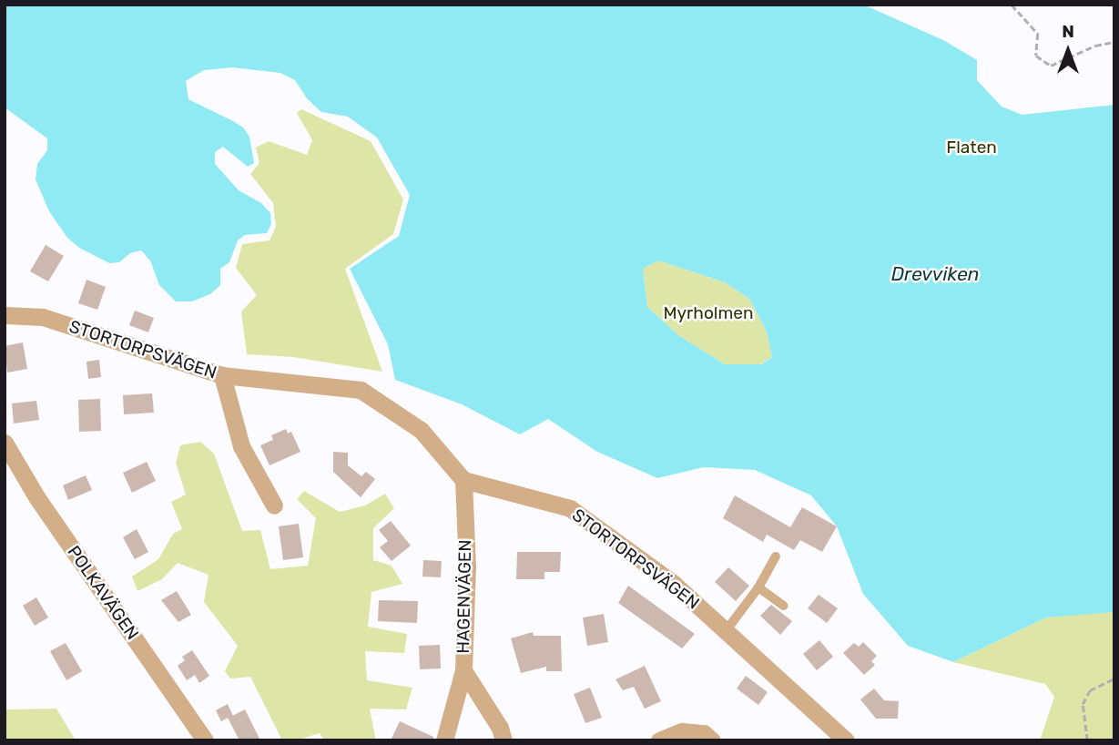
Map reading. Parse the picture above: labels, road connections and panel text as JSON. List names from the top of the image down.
{
  "streets": {
    "street": ["STORTORPSVÄGEN", "POLKAVÄGEN", "HAGENVÄGEN"]
  },
  "crossings": [
    ["STORTORPSVÄGEN", "HAGENVÄGEN"]
  ],
  "water": ["Drevviken"],
  "parks": ["Flaten", "Myrholmen"],
  "north": "top"
}
